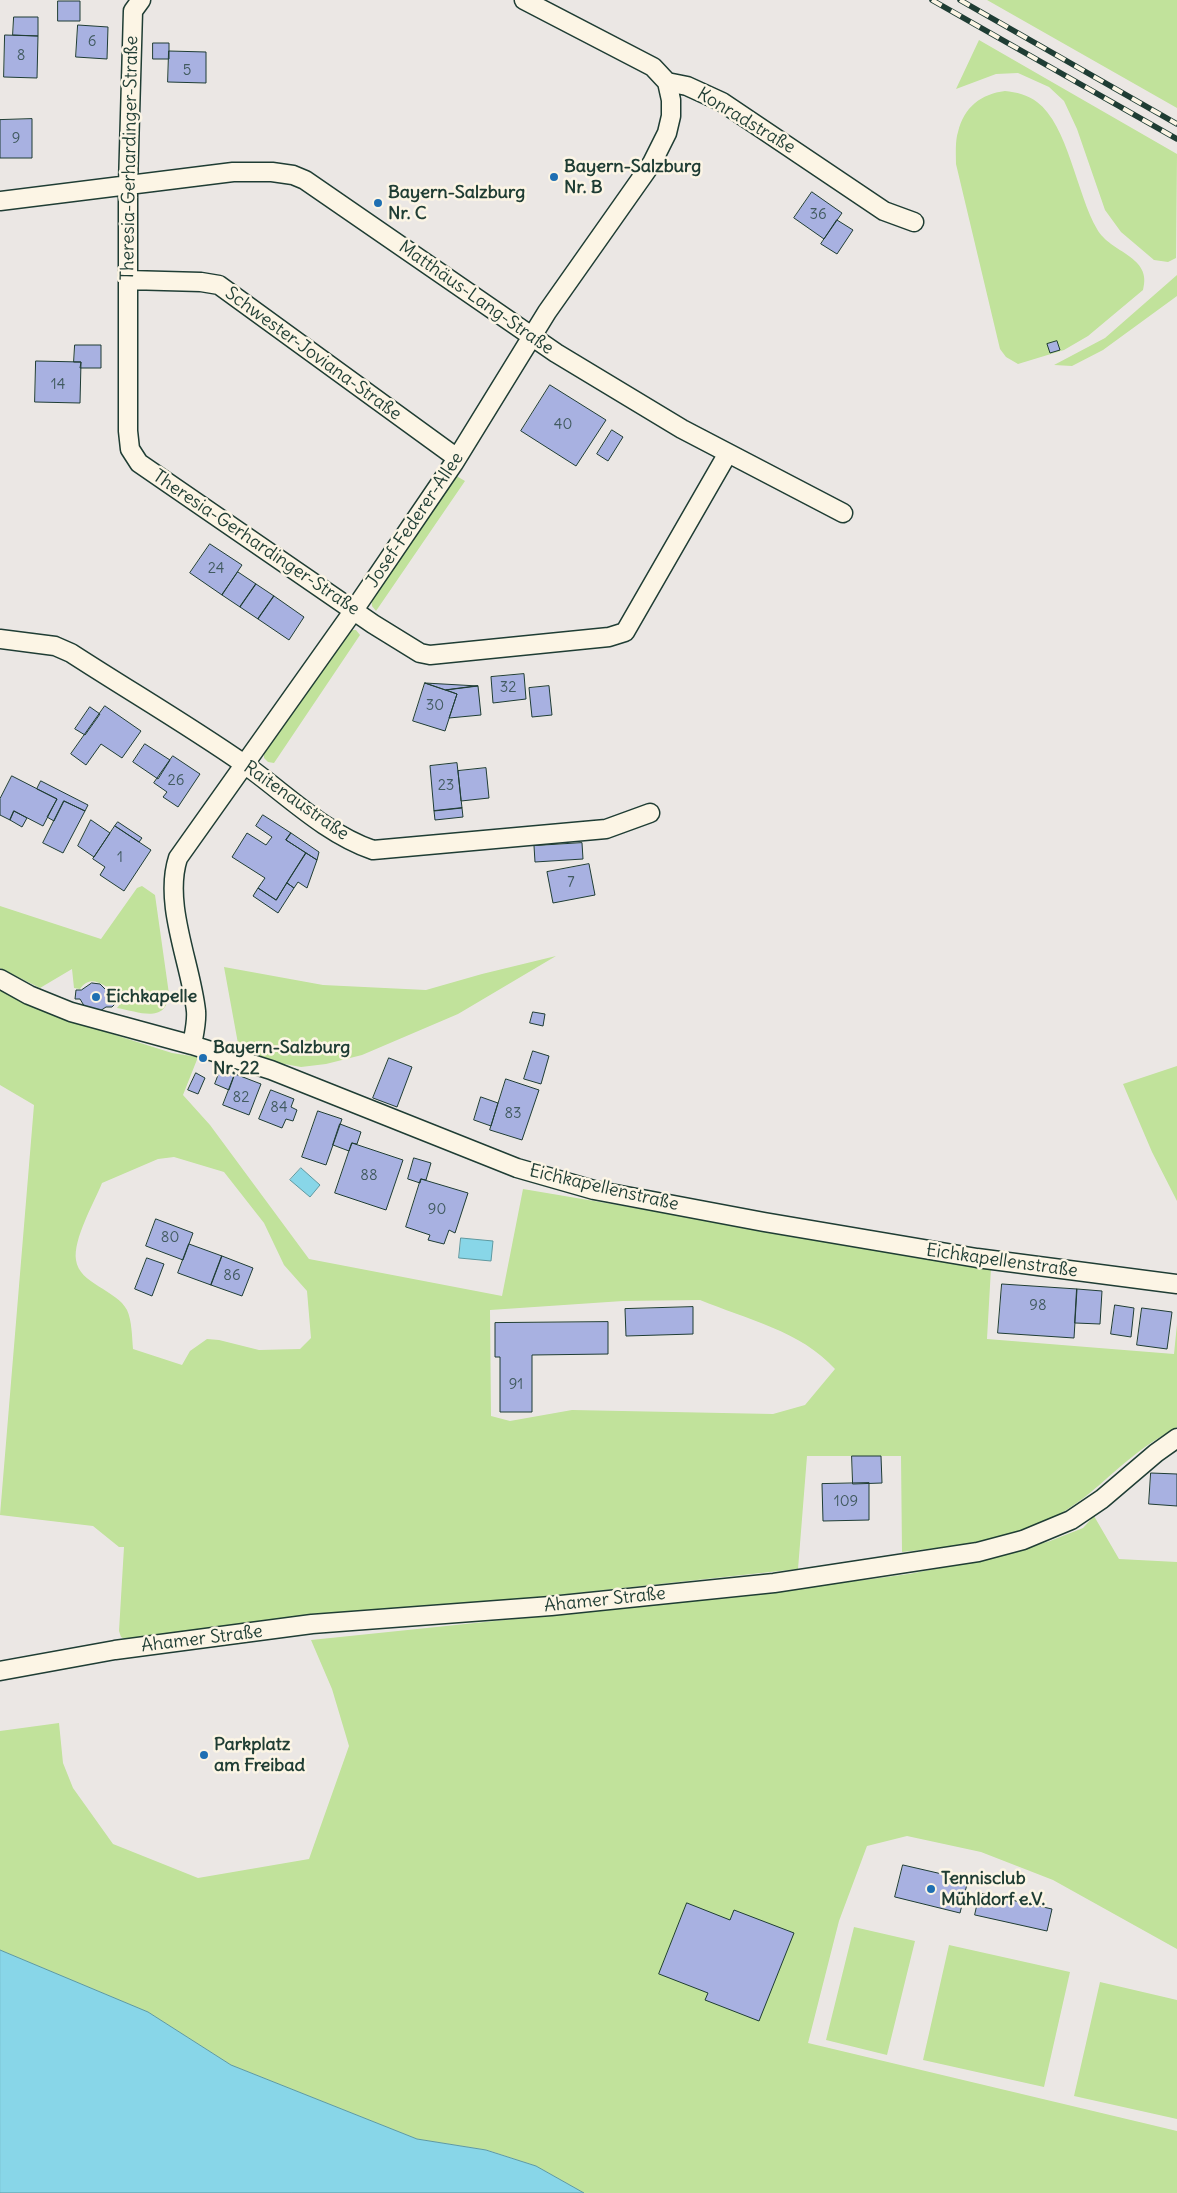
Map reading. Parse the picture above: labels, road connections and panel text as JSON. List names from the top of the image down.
{
  "streets": {
    "street": [
      "Konradstraße",
      "Theresia-Gerhardinger-Straße",
      "Matthäus-Lang-Straße",
      "Schwester-Joviana-Straße",
      "Josef-Federer-Allee",
      "Raitenaustraße",
      "Eichkapellenstraße",
      "Ahamer Straße"
    ]
  },
  "crossings": [
    ["Konradstraße", "Josef-Federer-Allee"],
    ["Theresia-Gerhardinger-Straße", "Matthäus-Lang-Straße"],
    ["Theresia-Gerhardinger-Straße", "Schwester-Joviana-Straße"],
    ["Theresia-Gerhardinger-Straße", "Josef-Federer-Allee"],
    ["Matthäus-Lang-Straße", "Josef-Federer-Allee"],
    ["Schwester-Joviana-Straße", "Josef-Federer-Allee"],
    ["Josef-Federer-Allee", "Raitenaustraße"],
    ["Josef-Federer-Allee", "Eichkapellenstraße"]
  ],
  "places": [
    "Bayern-Salzburg Nr. B",
    "Bayern-Salzburg Nr. C",
    "Eichkapelle",
    "Bayern-Salzburg Nr. 22",
    "Parkplatz am Freibad",
    "Tennisclub Mühldorf e.V."
  ],
  "house_numbers": [
    "6",
    "8",
    "5",
    "9",
    "36",
    "14",
    "40",
    "24",
    "32",
    "30",
    "26",
    "23",
    "1",
    "7",
    "82",
    "84",
    "83",
    "88",
    "90",
    "80",
    "86",
    "98",
    "91",
    "109"
  ]
}
